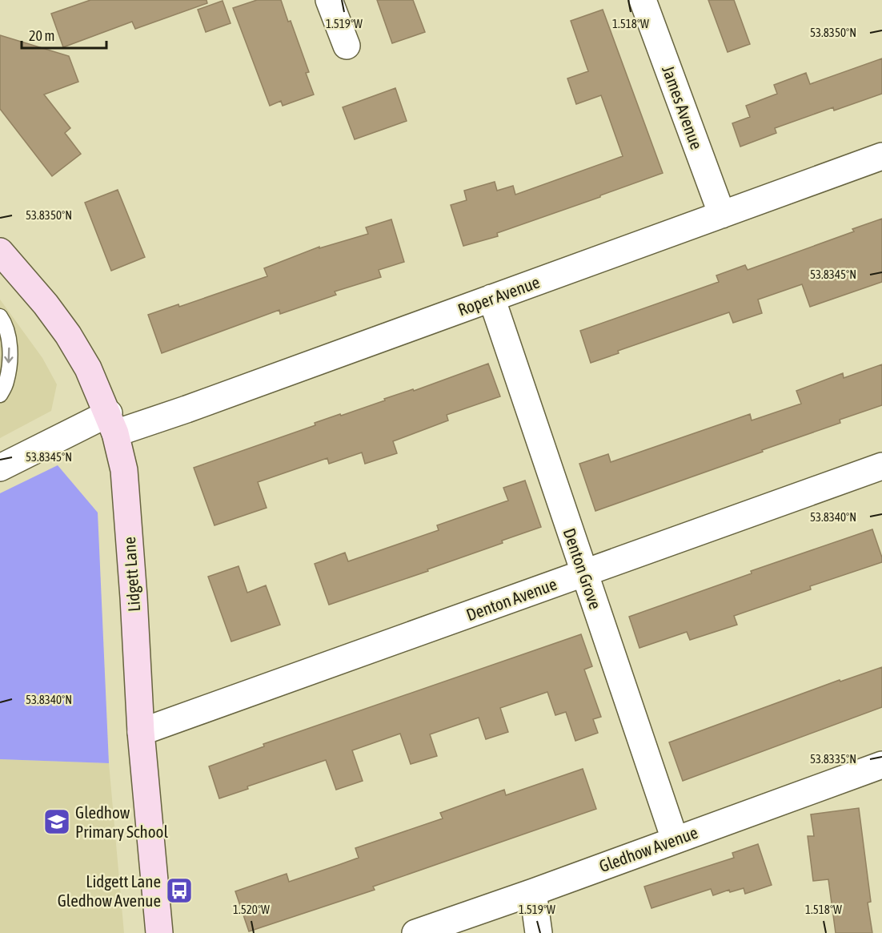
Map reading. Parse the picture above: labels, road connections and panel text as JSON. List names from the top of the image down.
{
  "streets": {
    "street": [
      "James Avenue",
      "Roper Avenue",
      "Denton Grove",
      "Lidgett Lane",
      "Denton Avenue",
      "Gledhow Avenue"
    ]
  },
  "crossings": [
    ["James Avenue", "Roper Avenue"],
    ["Roper Avenue", "Denton Grove"],
    ["Roper Avenue", "Lidgett Lane"],
    ["Denton Grove", "Denton Avenue"],
    ["Denton Grove", "Gledhow Avenue"],
    ["Lidgett Lane", "Denton Avenue"]
  ],
  "places": {
    "school or university": ["Gledhow Primary School"],
    "bus stop": ["Lidgett Lane Gledhow Avenue"]
  },
  "scale_bar": "20 m",
  "coordinates": [
    "1.519°W",
    "1.518°W",
    "53.8350°N",
    "53.8345°N",
    "53.8340°N",
    "53.8335°N",
    "1.520°W"
  ]
}
